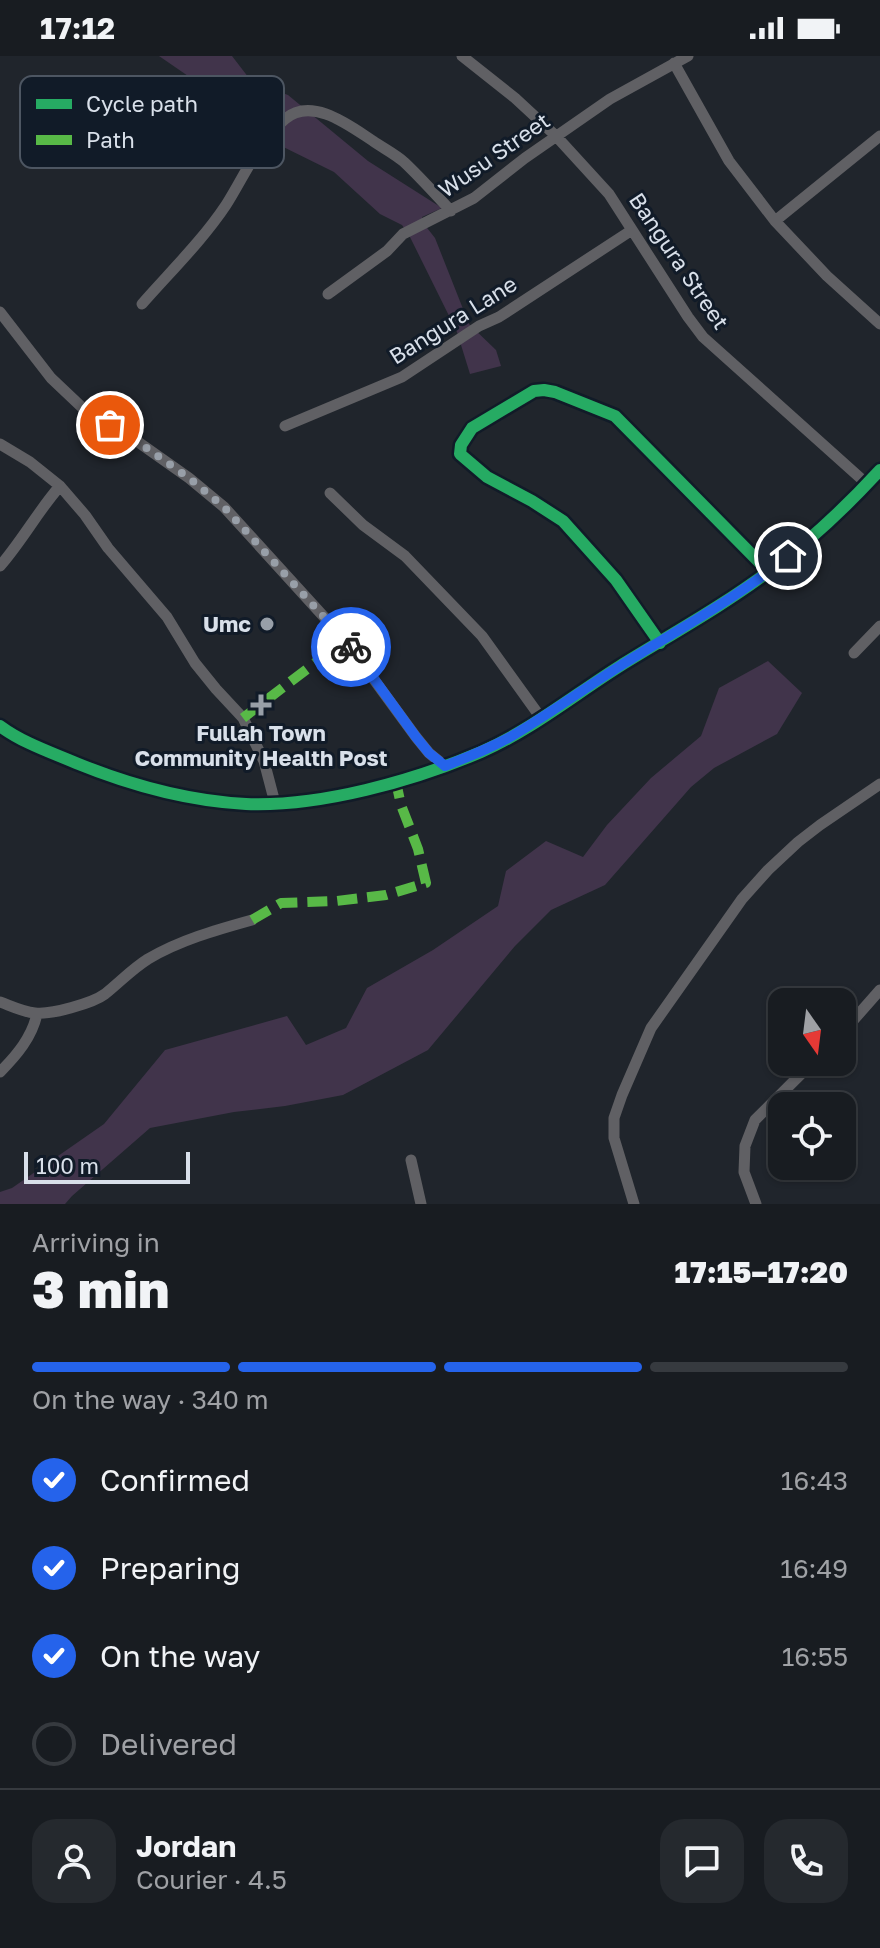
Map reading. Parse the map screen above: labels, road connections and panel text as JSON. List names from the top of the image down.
{
  "streets": {
    "street": ["Wusu Street", "Bangura Street", "Bangura Lane"]
  },
  "crossings": [
    ["Wusu Street", "Bangura Street"],
    ["Bangura Street", "Bangura Lane"]
  ],
  "places": {
    "other": ["Umc"],
    "health": ["Fullah Town Community Health Post"]
  },
  "legend": ["Cycle path", "Path"],
  "scale_bar": "100 m",
  "north": "bottom",
  "page": {
    "status": "17:12",
    "scale": "100 m",
    "heading": ["3 min", "Arriving in", "17:15–17:20"],
    "panel": ["Jordan", "Courier · 4.5"],
    "bar": "On the way · 340 m",
    "list": [
      ["Confirmed", "16:43"],
      ["Preparing", "16:49"],
      ["On the way", "16:55"],
      "Delivered"
    ]
  }
}
